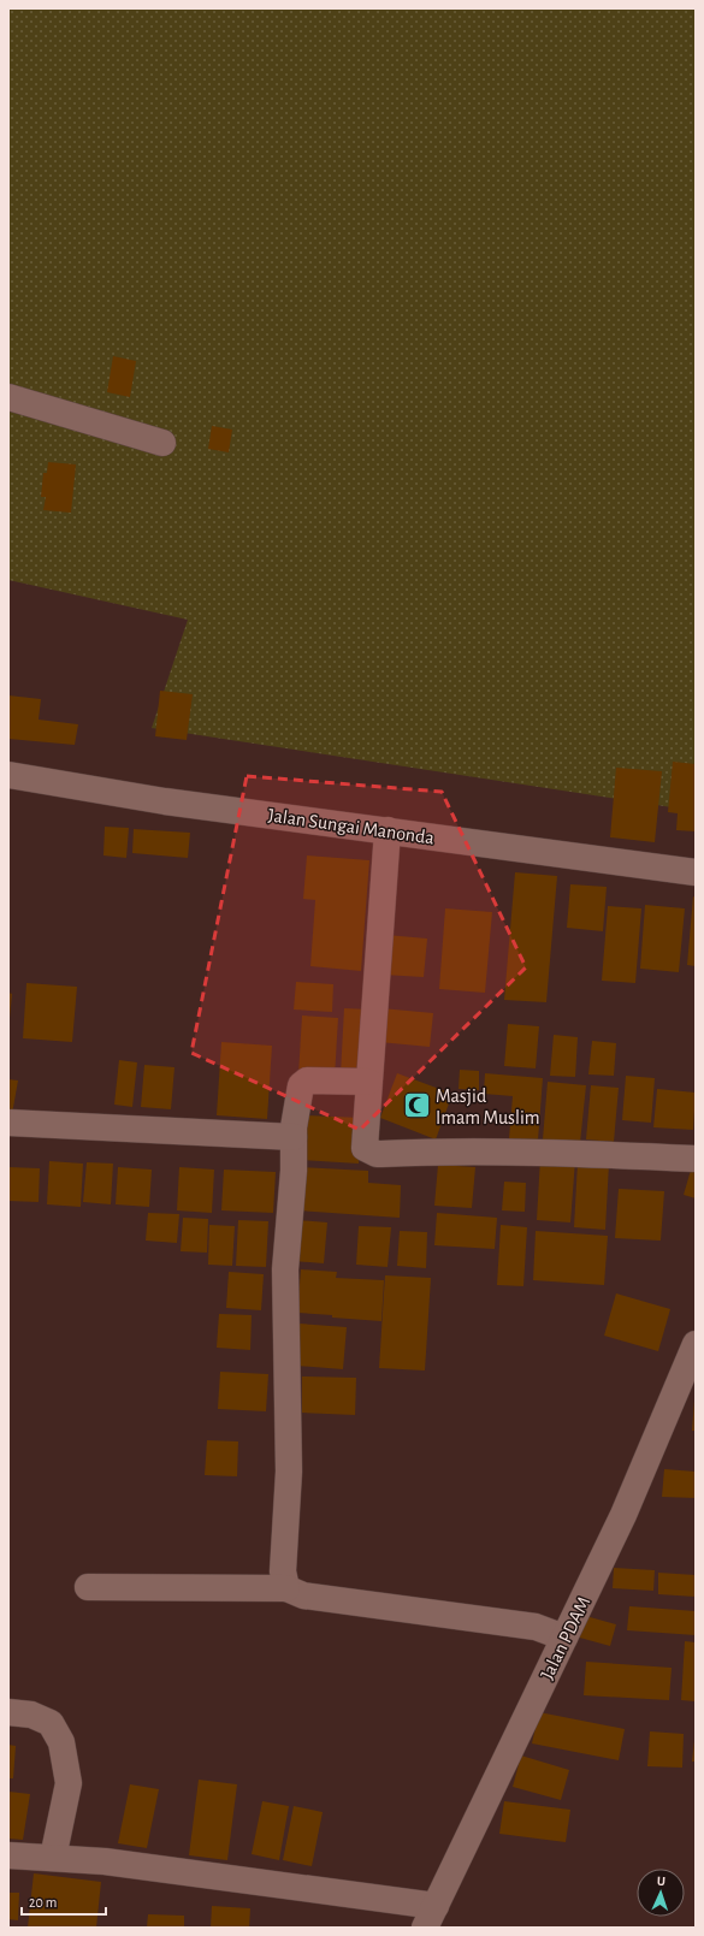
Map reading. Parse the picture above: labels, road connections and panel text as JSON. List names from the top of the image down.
{
  "streets": {
    "street": ["Jalan Sungai Manonda", "Jalan PDAM"]
  },
  "places": {
    "mosque": ["Masjid Imam Muslim"]
  },
  "scale_bar": "20 m",
  "north": "top"
}
